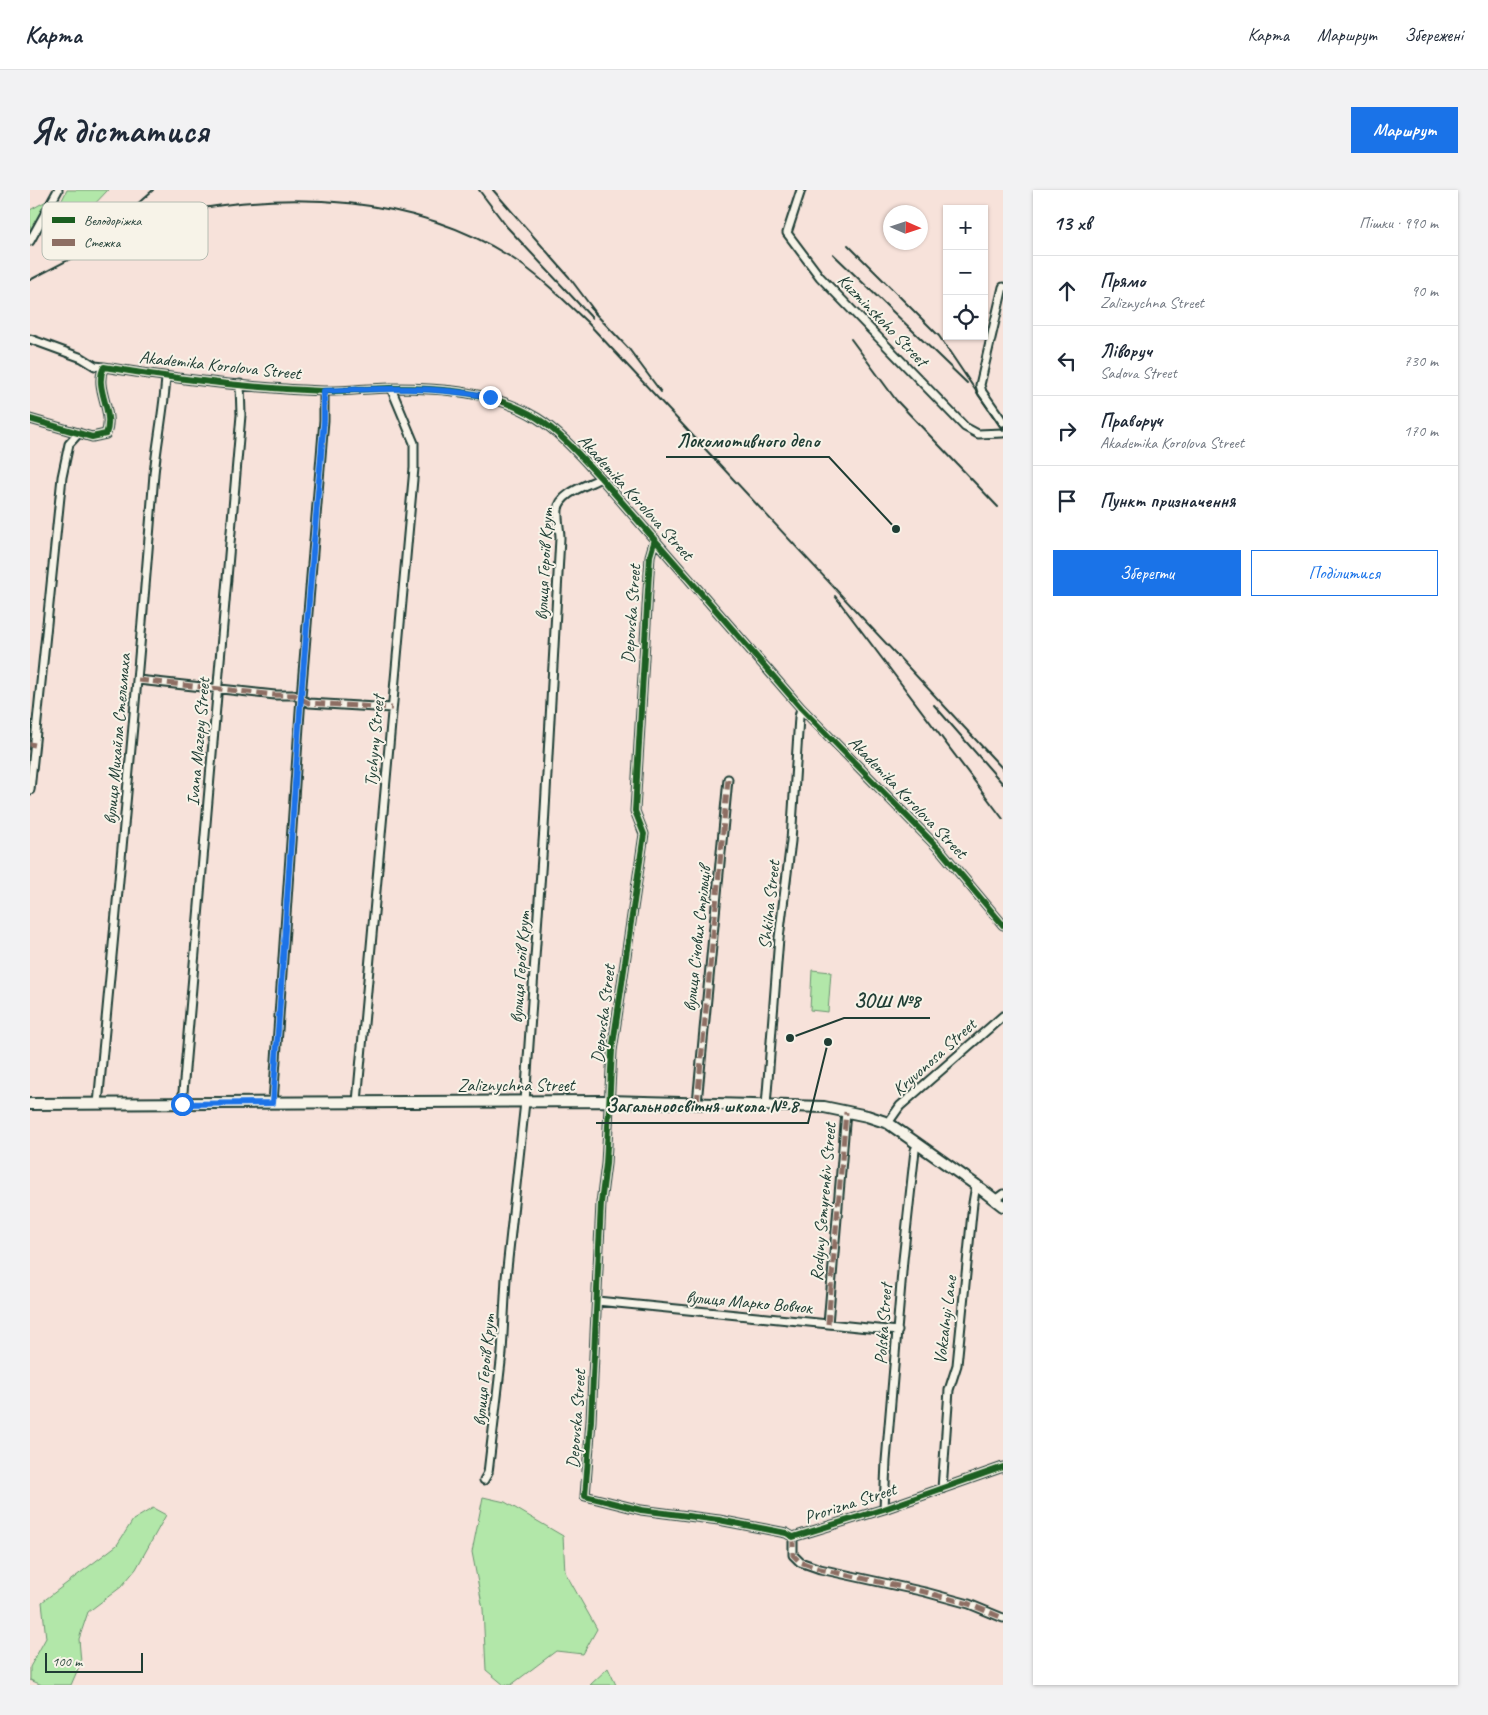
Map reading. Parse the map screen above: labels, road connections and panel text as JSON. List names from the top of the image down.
{
  "streets": {
    "street": [
      "Kuzminskoho Street",
      "Akademika Korolova Street",
      "вулиця Героїв Крут",
      "Depovska Street",
      "вулиця Михайла Стельмаха",
      "Tychyny Street",
      "Ivana Mazepy Street",
      "Shkilna Street",
      "вулиця Січових Стрільців",
      "Kryvonosa Street",
      "Zaliznychna Street",
      "Rodyny Semyrenkiv Street",
      "вулиця Марко Вовчок",
      "Vokzalnyi Lane",
      "Polska Street",
      "Prorizna Street"
    ]
  },
  "crossings": [
    ["Akademika Korolova Street", "вулиця Героїв Крут"],
    ["Akademika Korolova Street", "Depovska Street"],
    ["Akademika Korolova Street", "вулиця Михайла Стельмаха"],
    ["Akademika Korolova Street", "Tychyny Street"],
    ["Akademika Korolova Street", "Ivana Mazepy Street"],
    ["Akademika Korolova Street", "Shkilna Street"],
    ["вулиця Героїв Крут", "Zaliznychna Street"],
    ["Depovska Street", "Zaliznychna Street"],
    ["Depovska Street", "вулиця Марко Вовчок"],
    ["Depovska Street", "Prorizna Street"],
    ["вулиця Михайла Стельмаха", "Zaliznychna Street"],
    ["Tychyny Street", "Zaliznychna Street"],
    ["Ivana Mazepy Street", "Zaliznychna Street"],
    ["Shkilna Street", "Zaliznychna Street"],
    ["вулиця Січових Стрільців", "Zaliznychna Street"],
    ["Kryvonosa Street", "Zaliznychna Street"],
    ["Zaliznychna Street", "Rodyny Semyrenkiv Street"],
    ["Zaliznychna Street", "Vokzalnyi Lane"],
    ["Zaliznychna Street", "Polska Street"],
    ["Rodyny Semyrenkiv Street", "вулиця Марко Вовчок"],
    ["вулиця Марко Вовчок", "Polska Street"],
    ["Vokzalnyi Lane", "Prorizna Street"],
    ["Polska Street", "Prorizna Street"]
  ],
  "places": ["Локомотивного депо", "ЗОШ №8", "Загальноосвітня школа № 8"],
  "legend": ["Велодоріжка", "Стежка"],
  "scale_bar": "100 m",
  "north": "right",
  "page": {
    "header": "Карта",
    "nav": ["Карта", "Маршрут", "Збережені"],
    "buttons": [
      "Маршрут",
      ["Зберегти", "Поділитися"]
    ],
    "title": "Як дістатися",
    "heading": ["13 хв", "Пішки · 990 m"],
    "map_buttons": ["+", "−"],
    "list": [
      ["Прямо", "Zaliznychna Street", "90 m"],
      ["Ліворуч", "Sadova Street", "730 m"],
      ["Праворуч", "Akademika Korolova Street", "170 m"],
      "Пункт призначення"
    ],
    "scale": "100 m"
  }
}
